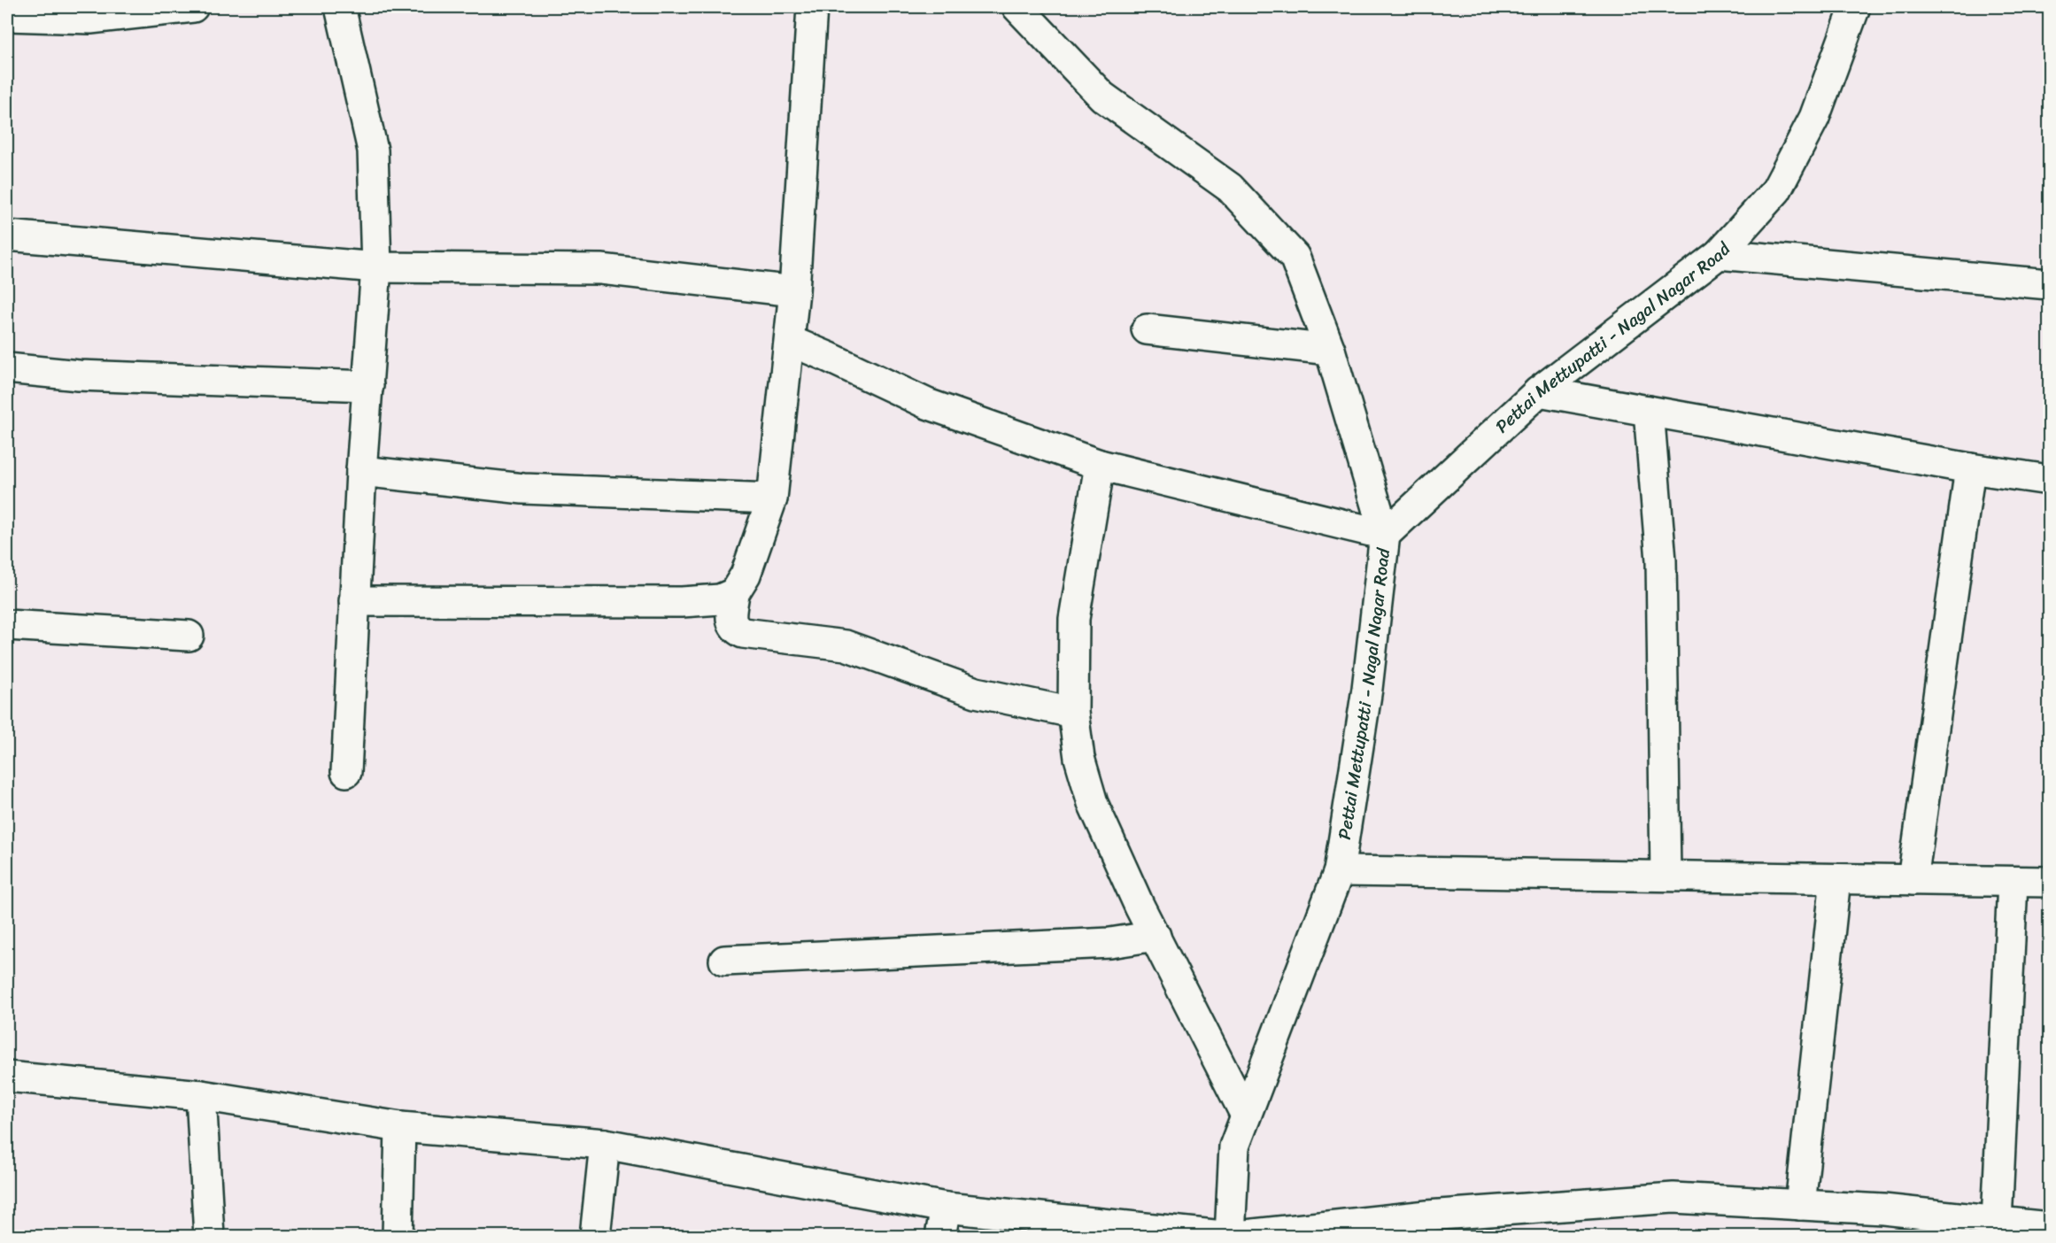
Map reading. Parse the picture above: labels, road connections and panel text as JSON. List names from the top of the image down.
{
  "streets": {
    "street": ["Pettai Mettupatti - Nagal Nagar Road"]
  }
}
